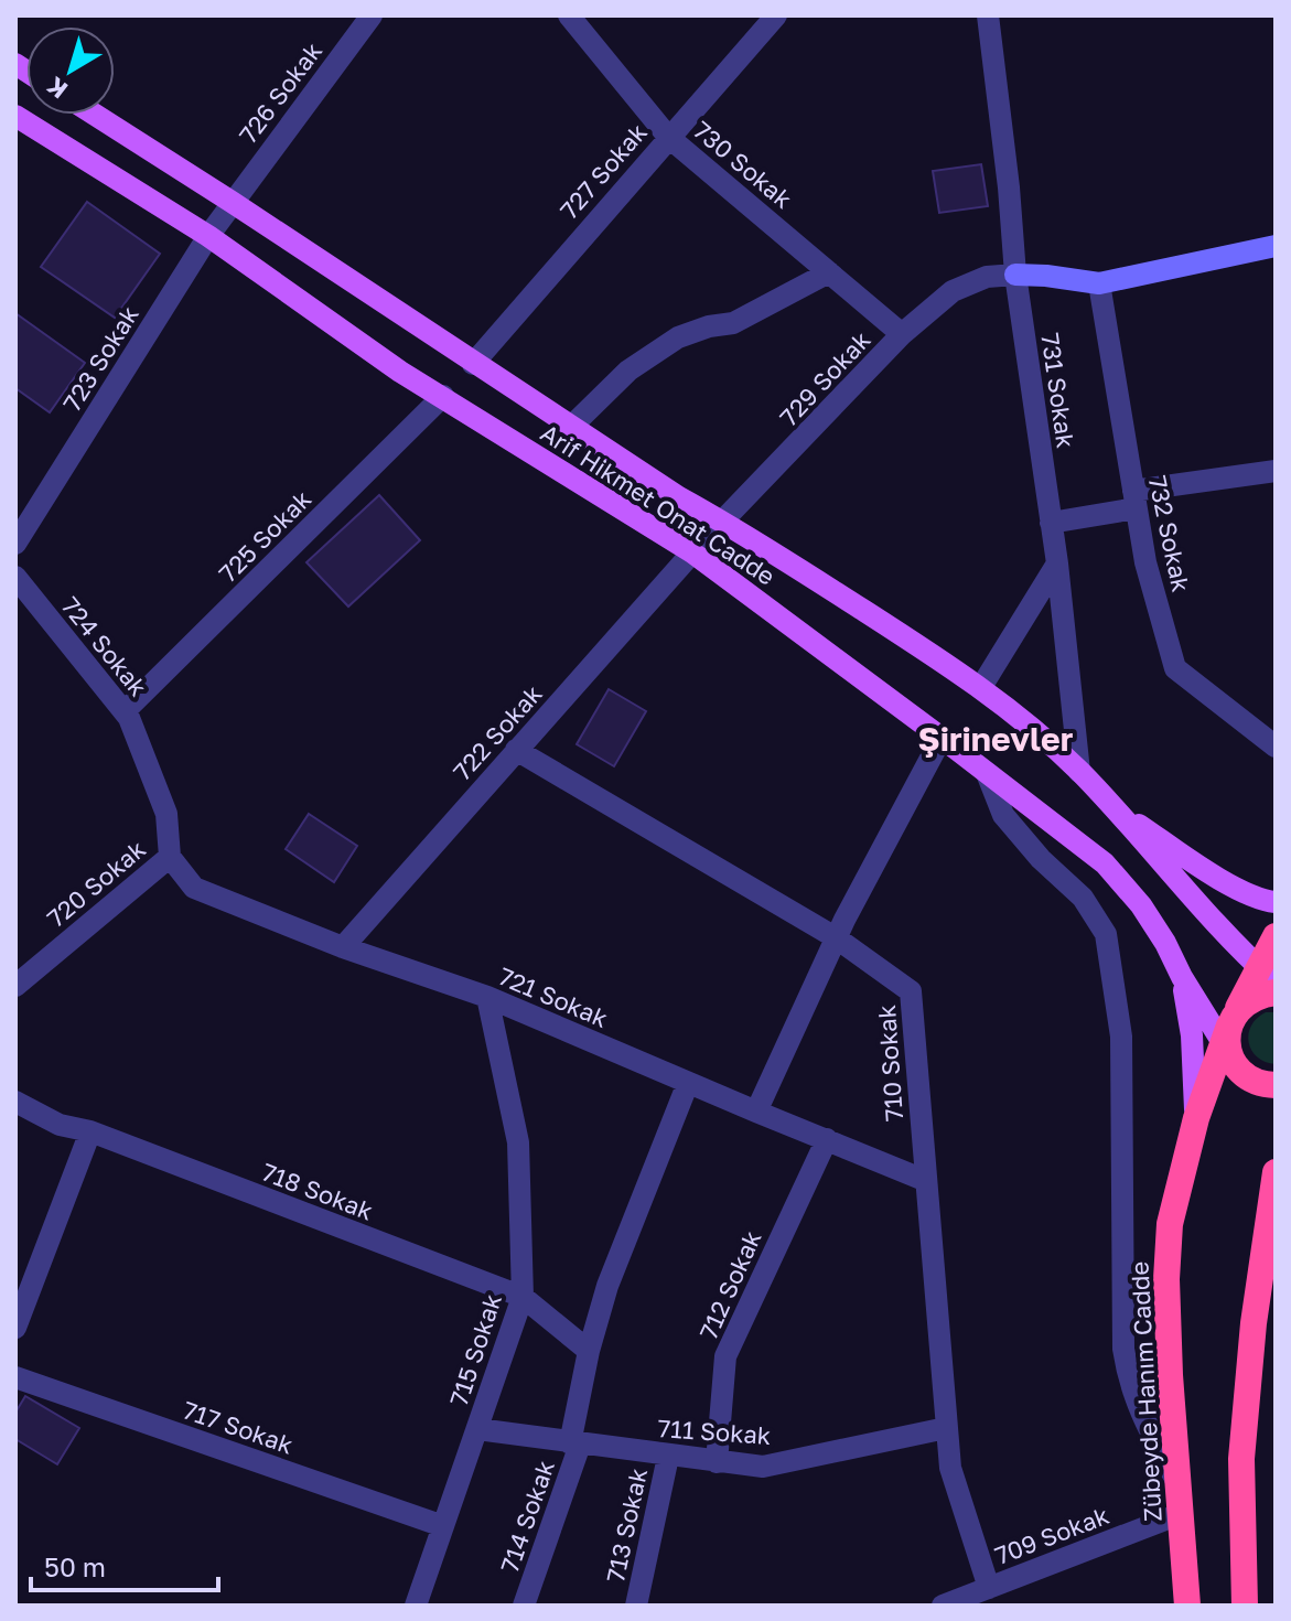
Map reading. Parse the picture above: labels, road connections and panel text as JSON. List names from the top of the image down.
{
  "streets": {
    "highway": ["Zübeyde Hanım Cadde"],
    "main road": ["Arif Hikmet Onat Cadde"],
    "street": [
      "726 Sokak",
      "730 Sokak",
      "727 Sokak",
      "723 Sokak",
      "729 Sokak",
      "731 Sokak",
      "732 Sokak",
      "725 Sokak",
      "724 Sokak",
      "722 Sokak",
      "720 Sokak",
      "721 Sokak",
      "710 Sokak",
      "718 Sokak",
      "712 Sokak",
      "715 Sokak",
      "717 Sokak",
      "711 Sokak",
      "714 Sokak",
      "713 Sokak",
      "709 Sokak"
    ]
  },
  "crossings": [
    ["726 Sokak", "723 Sokak"],
    ["726 Sokak", "Arif Hikmet Onat Cadde"],
    ["730 Sokak", "727 Sokak"],
    ["730 Sokak", "729 Sokak"],
    ["727 Sokak", "Arif Hikmet Onat Cadde"],
    ["723 Sokak", "Arif Hikmet Onat Cadde"],
    ["729 Sokak", "731 Sokak"],
    ["729 Sokak", "Arif Hikmet Onat Cadde"],
    ["729 Sokak", "722 Sokak"],
    ["731 Sokak", "Arif Hikmet Onat Cadde"],
    ["Arif Hikmet Onat Cadde", "725 Sokak"],
    ["Arif Hikmet Onat Cadde", "722 Sokak"],
    ["Arif Hikmet Onat Cadde", "Zübeyde Hanım Cadde"],
    ["725 Sokak", "724 Sokak"],
    ["724 Sokak", "720 Sokak"],
    ["724 Sokak", "721 Sokak"],
    ["722 Sokak", "721 Sokak"],
    ["722 Sokak", "710 Sokak"],
    ["720 Sokak", "721 Sokak"],
    ["721 Sokak", "710 Sokak"],
    ["721 Sokak", "712 Sokak"],
    ["721 Sokak", "715 Sokak"],
    ["721 Sokak", "714 Sokak"],
    ["710 Sokak", "711 Sokak"],
    ["710 Sokak", "709 Sokak"],
    ["718 Sokak", "715 Sokak"],
    ["718 Sokak", "714 Sokak"],
    ["712 Sokak", "711 Sokak"],
    ["715 Sokak", "717 Sokak"],
    ["715 Sokak", "711 Sokak"],
    ["Zübeyde Hanım Cadde", "709 Sokak"],
    ["711 Sokak", "714 Sokak"],
    ["711 Sokak", "713 Sokak"]
  ],
  "districts": ["Şirinevler"],
  "scale_bar": "50 m",
  "north": "bottom left"
}
